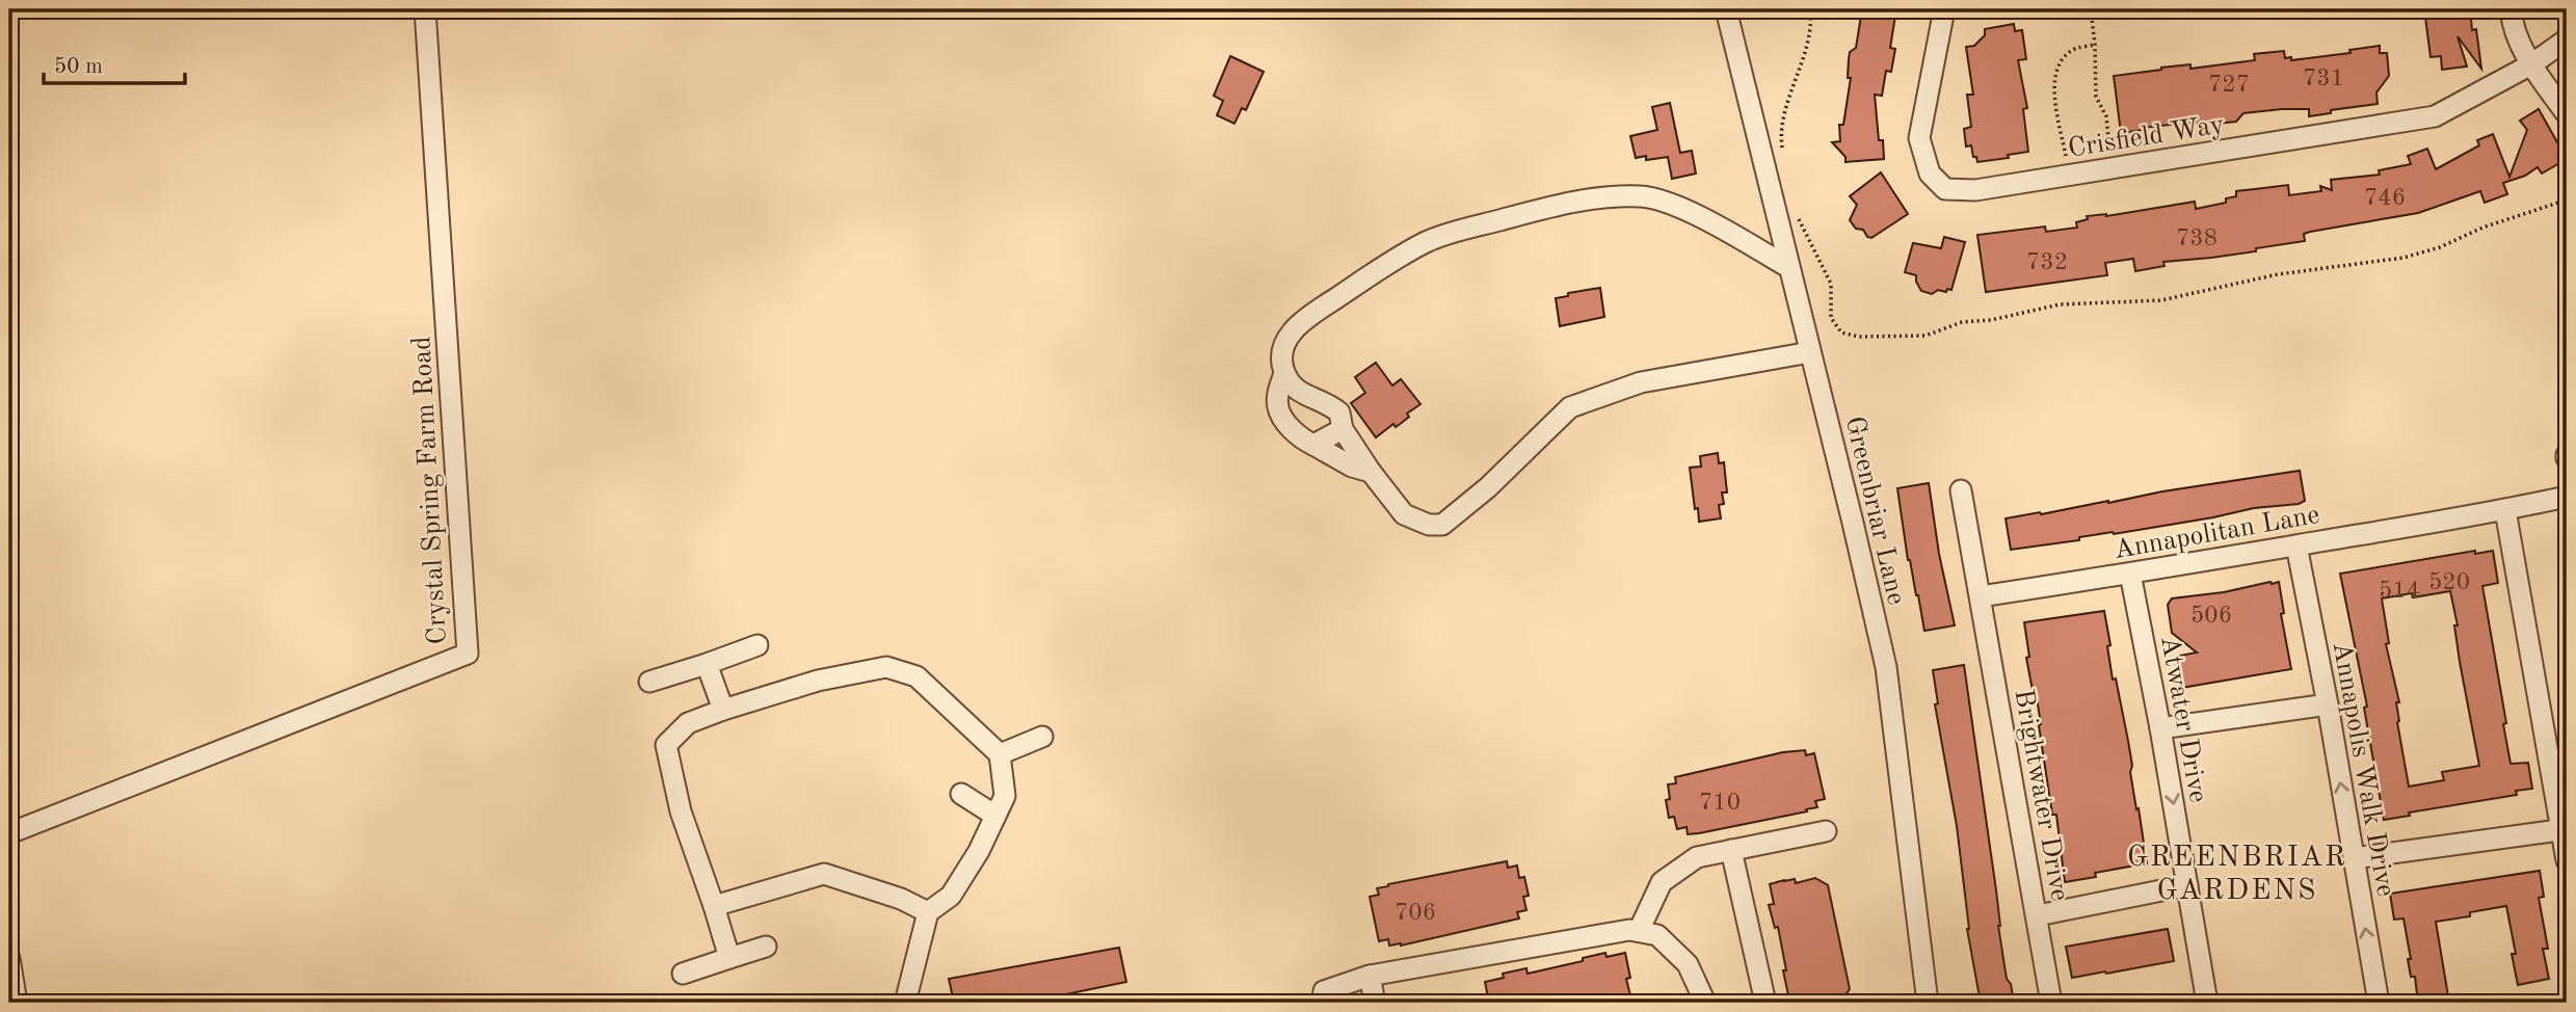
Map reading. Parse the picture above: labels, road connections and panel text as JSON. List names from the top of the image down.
{
  "streets": {
    "street": [
      "Crisfield Way",
      "Crystal Spring Farm Road",
      "Greenbriar Lane",
      "Annapolitan Lane",
      "Atwater Drive",
      "Annapolis Walk Drive",
      "Brightwater Drive"
    ]
  },
  "crossings": [
    ["Annapolitan Lane", "Atwater Drive"],
    ["Annapolitan Lane", "Annapolis Walk Drive"],
    ["Annapolitan Lane", "Brightwater Drive"]
  ],
  "one_way": ["Atwater Drive", "Annapolis Walk Drive"],
  "districts": ["GREENBRIAR GARDENS"],
  "house_numbers": [
    "731",
    "727",
    "746",
    "738",
    "732",
    "520",
    "514",
    "506",
    "710",
    "706"
  ],
  "scale_bar": "50 m"
}
